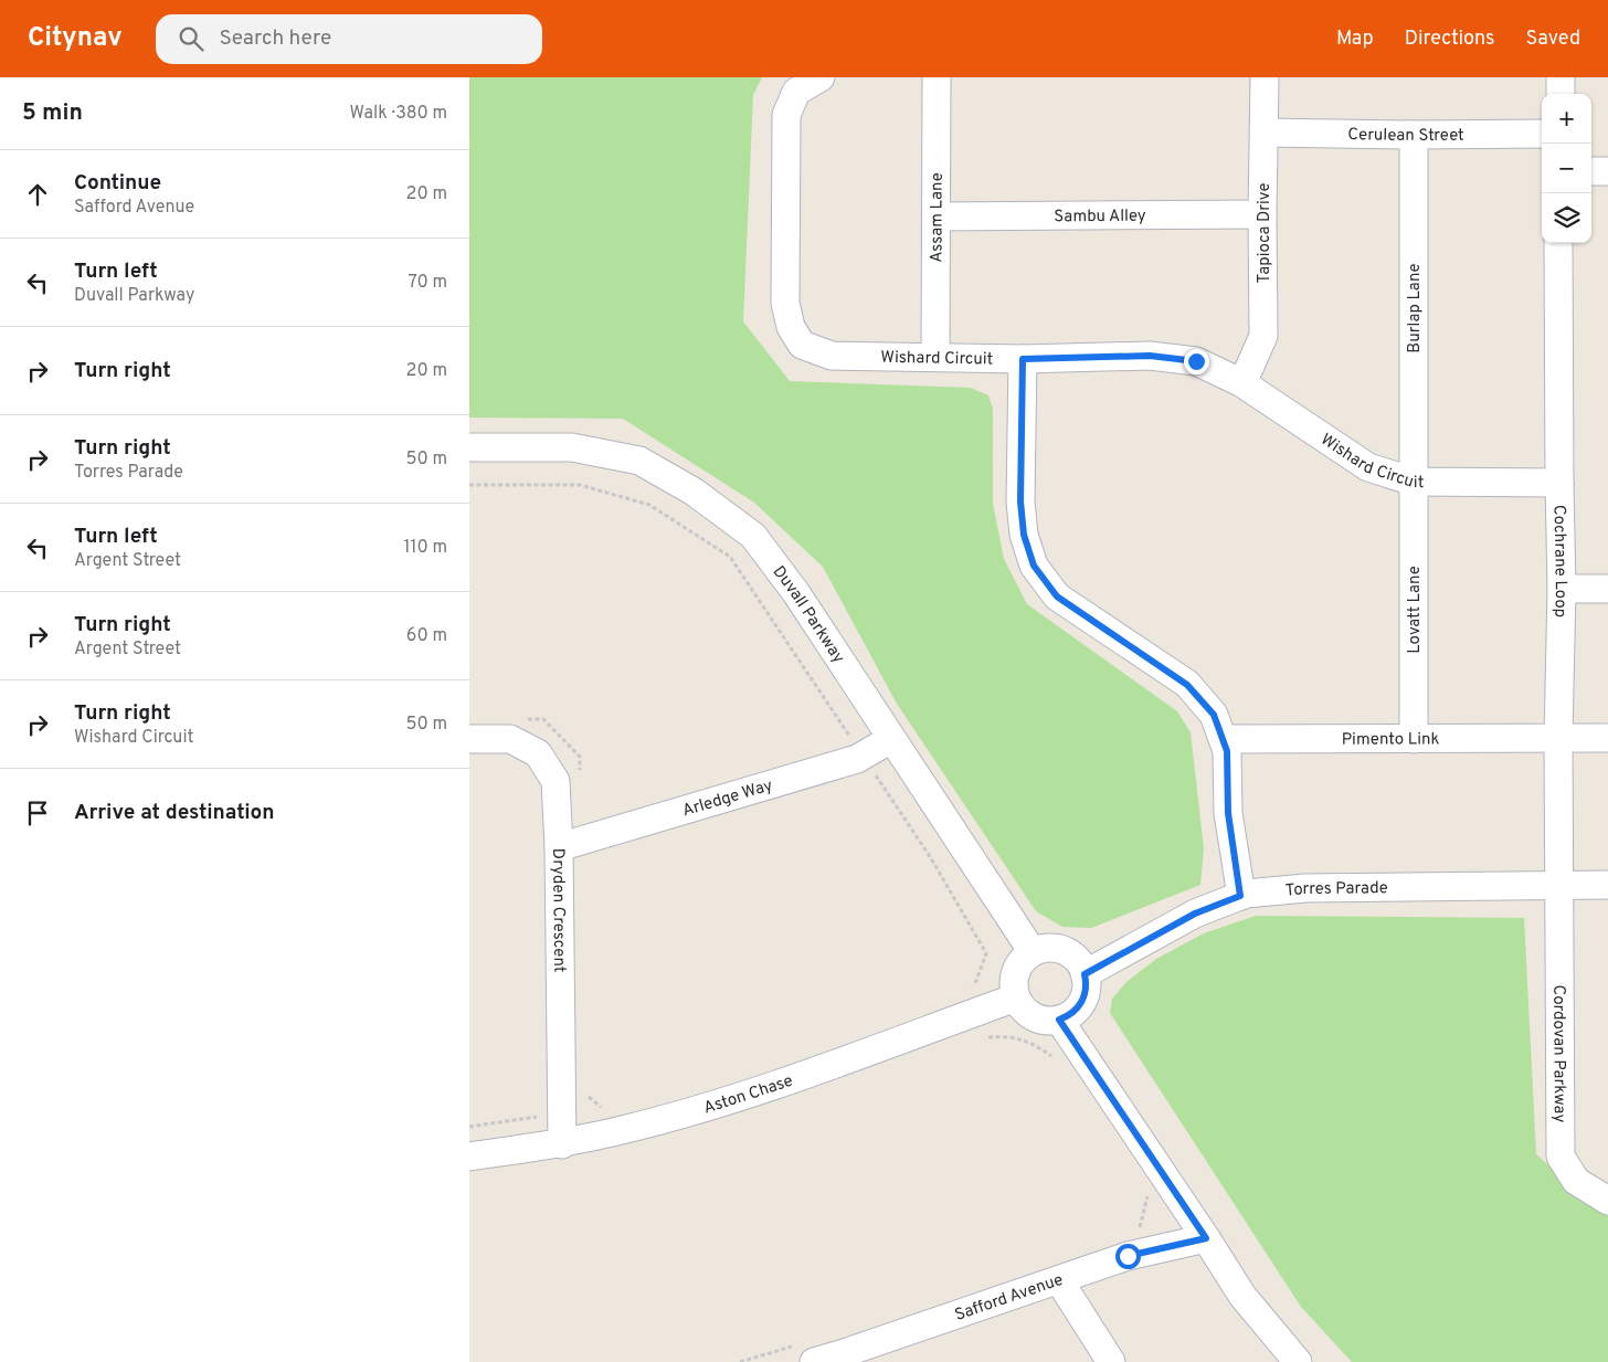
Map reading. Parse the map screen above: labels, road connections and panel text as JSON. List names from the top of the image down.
{
  "streets": {
    "street": [
      "Cerulean Street",
      "Sambu Alley",
      "Assam Lane",
      "Tapioca Drive",
      "Burlap Lane",
      "Wishard Circuit",
      "Cochrane Loop",
      "Lovatt Lane",
      "Duvall Parkway",
      "Pimento Link",
      "Arledge Way",
      "Torres Parade",
      "Dryden Crescent",
      "Cordovan Parkway",
      "Aston Chase",
      "Safford Avenue"
    ]
  },
  "crossings": [
    ["Cerulean Street", "Tapioca Drive"],
    ["Cerulean Street", "Burlap Lane"],
    ["Sambu Alley", "Assam Lane"],
    ["Sambu Alley", "Tapioca Drive"],
    ["Assam Lane", "Wishard Circuit"],
    ["Tapioca Drive", "Wishard Circuit"],
    ["Burlap Lane", "Wishard Circuit"],
    ["Burlap Lane", "Lovatt Lane"],
    ["Wishard Circuit", "Cochrane Loop"],
    ["Wishard Circuit", "Lovatt Lane"],
    ["Cochrane Loop", "Pimento Link"],
    ["Cochrane Loop", "Torres Parade"],
    ["Cochrane Loop", "Cordovan Parkway"],
    ["Lovatt Lane", "Pimento Link"],
    ["Duvall Parkway", "Arledge Way"],
    ["Duvall Parkway", "Torres Parade"],
    ["Duvall Parkway", "Aston Chase"],
    ["Arledge Way", "Dryden Crescent"],
    ["Torres Parade", "Cordovan Parkway"],
    ["Torres Parade", "Aston Chase"],
    ["Dryden Crescent", "Aston Chase"]
  ],
  "page": {
    "header": "Citynav",
    "search": "Search here",
    "nav": ["Map", "Directions", "Saved"],
    "heading": ["5 min", "Walk · 380 m"],
    "map_buttons": ["+", "−"],
    "list": [
      ["Continue", "Safford Avenue", "20 m"],
      ["Turn left", "Duvall Parkway", "70 m"],
      ["Turn right", "20 m"],
      ["Turn right", "Torres Parade", "50 m"],
      ["Turn left", "Argent Street", "110 m"],
      ["Turn right", "Argent Street", "60 m"],
      ["Turn right", "Wishard Circuit", "50 m"],
      "Arrive at destination"
    ]
  }
}
